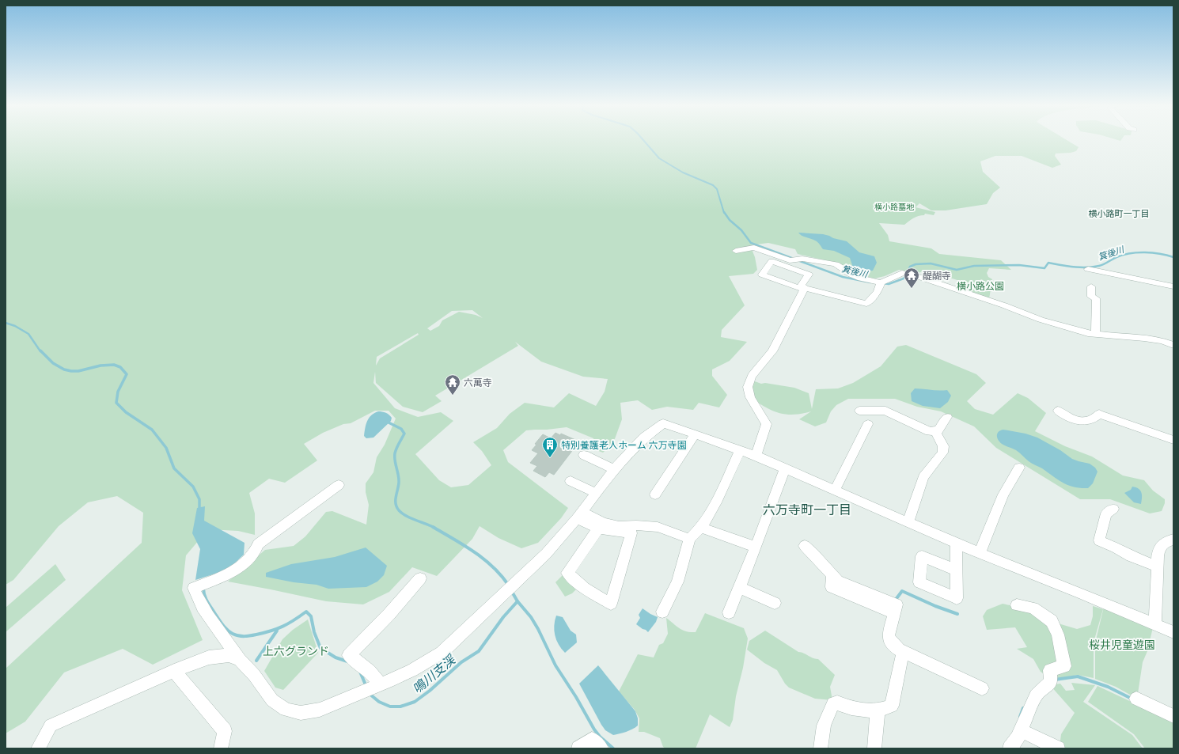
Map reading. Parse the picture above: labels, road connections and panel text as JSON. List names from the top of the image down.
{
  "districts": ["横小路町一丁目", "六万寺町一丁目"],
  "water": ["箕後川", "鳴川支渓"],
  "parks": [
    "横小路墓地",
    "横小路公園",
    "桜井児童遊園",
    "上六グランド"
  ],
  "places": {
    "temple": ["醍醐寺", "六萬寺"],
    "building": ["特別養護老人ホーム 六万寺園"]
  }
}
